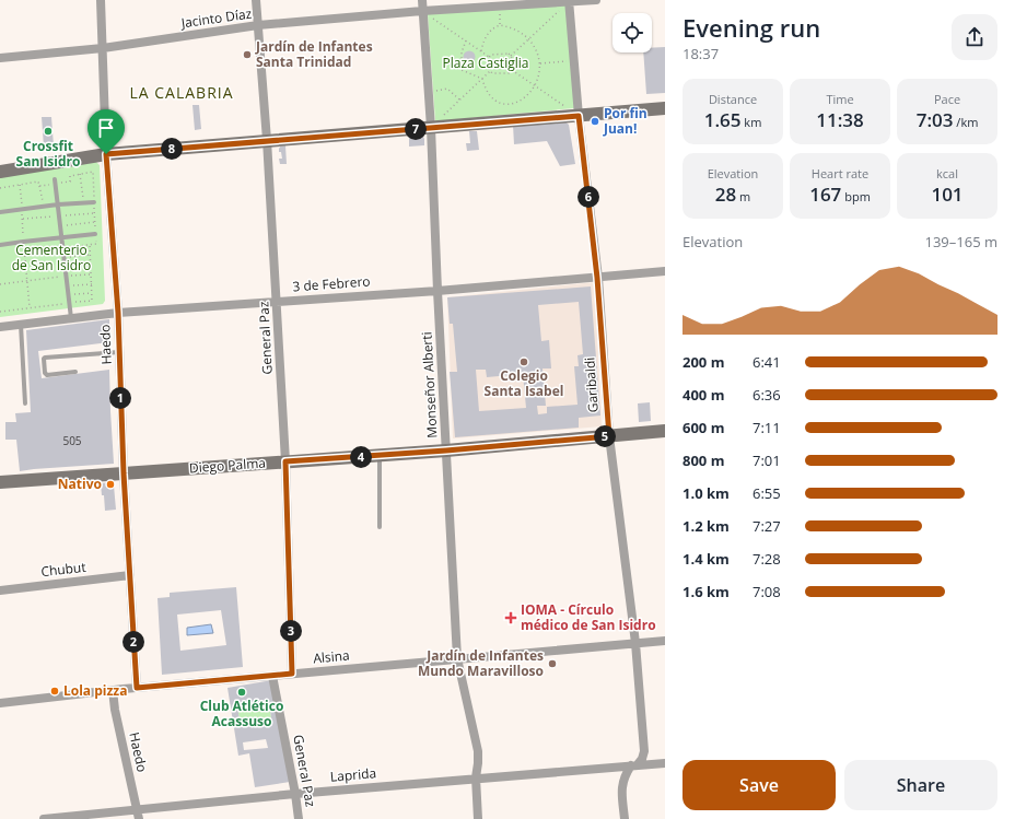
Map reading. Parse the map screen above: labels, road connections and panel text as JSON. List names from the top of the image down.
{
  "streets": {
    "street": [
      "Jacinto Díaz",
      "3 de Febrero",
      "General Paz",
      "Haedo",
      "Monseñor Alberti",
      "Garibaldi",
      "Diego Palma",
      "Chubut",
      "Alsina",
      "Laprida"
    ]
  },
  "crossings": [
    ["Jacinto Díaz", "General Paz"],
    ["Jacinto Díaz", "Haedo"],
    ["Jacinto Díaz", "Monseñor Alberti"],
    ["Jacinto Díaz", "Garibaldi"],
    ["3 de Febrero", "General Paz"],
    ["3 de Febrero", "Haedo"],
    ["3 de Febrero", "Monseñor Alberti"],
    ["3 de Febrero", "Garibaldi"],
    ["General Paz", "Diego Palma"],
    ["General Paz", "Alsina"],
    ["General Paz", "Laprida"],
    ["Haedo", "Diego Palma"],
    ["Haedo", "Chubut"],
    ["Haedo", "Alsina"],
    ["Haedo", "Laprida"],
    ["Monseñor Alberti", "Diego Palma"],
    ["Monseñor Alberti", "Alsina"],
    ["Monseñor Alberti", "Laprida"],
    ["Garibaldi", "Diego Palma"],
    ["Garibaldi", "Alsina"],
    ["Garibaldi", "Laprida"]
  ],
  "districts": ["LA CALABRIA"],
  "parks": ["Plaza Castiglia", "Cementerio de San Isidro"],
  "places": {
    "other": [
      "Jardín de Infantes Santa Trinidad",
      "Por fin Juan!",
      "Crossfit San Isidro",
      "Colegio Santa Isabel",
      "Nativo",
      "Jardín de Infantes Mundo Maravilloso",
      "Lola pizza",
      "Club Atlético Acassuso"
    ],
    "health": ["IOMA - Círculo médico de San Isidro"]
  },
  "house_numbers": ["505"],
  "page": {
    "heading": ["Evening run", "18:37"],
    "stats": [
      ["Distance", "1.65 km"],
      ["Time", "11:38"],
      ["Pace", "7:03 /km"],
      ["Elevation", "28 m"],
      ["Heart rate", "167 bpm"],
      ["kcal", "101"]
    ],
    "pins": [
      "7",
      "8",
      "6",
      "1",
      "5",
      "4",
      "3",
      "2"
    ],
    "chart": ["Elevation", "139–165 m"],
    "list": [
      {
        "name": "200 m",
        "note": "6:41"
      },
      {
        "name": "400 m",
        "note": "6:36"
      },
      {
        "name": "600 m",
        "note": "7:11"
      },
      {
        "name": "800 m",
        "note": "7:01"
      },
      {
        "name": "1.0 km",
        "note": "6:55"
      },
      {
        "name": "1.2 km",
        "note": "7:27"
      },
      {
        "name": "1.4 km",
        "note": "7:28"
      },
      {
        "name": "1.6 km",
        "note": "7:08"
      }
    ],
    "buttons": ["Save", "Share"]
  }
}
